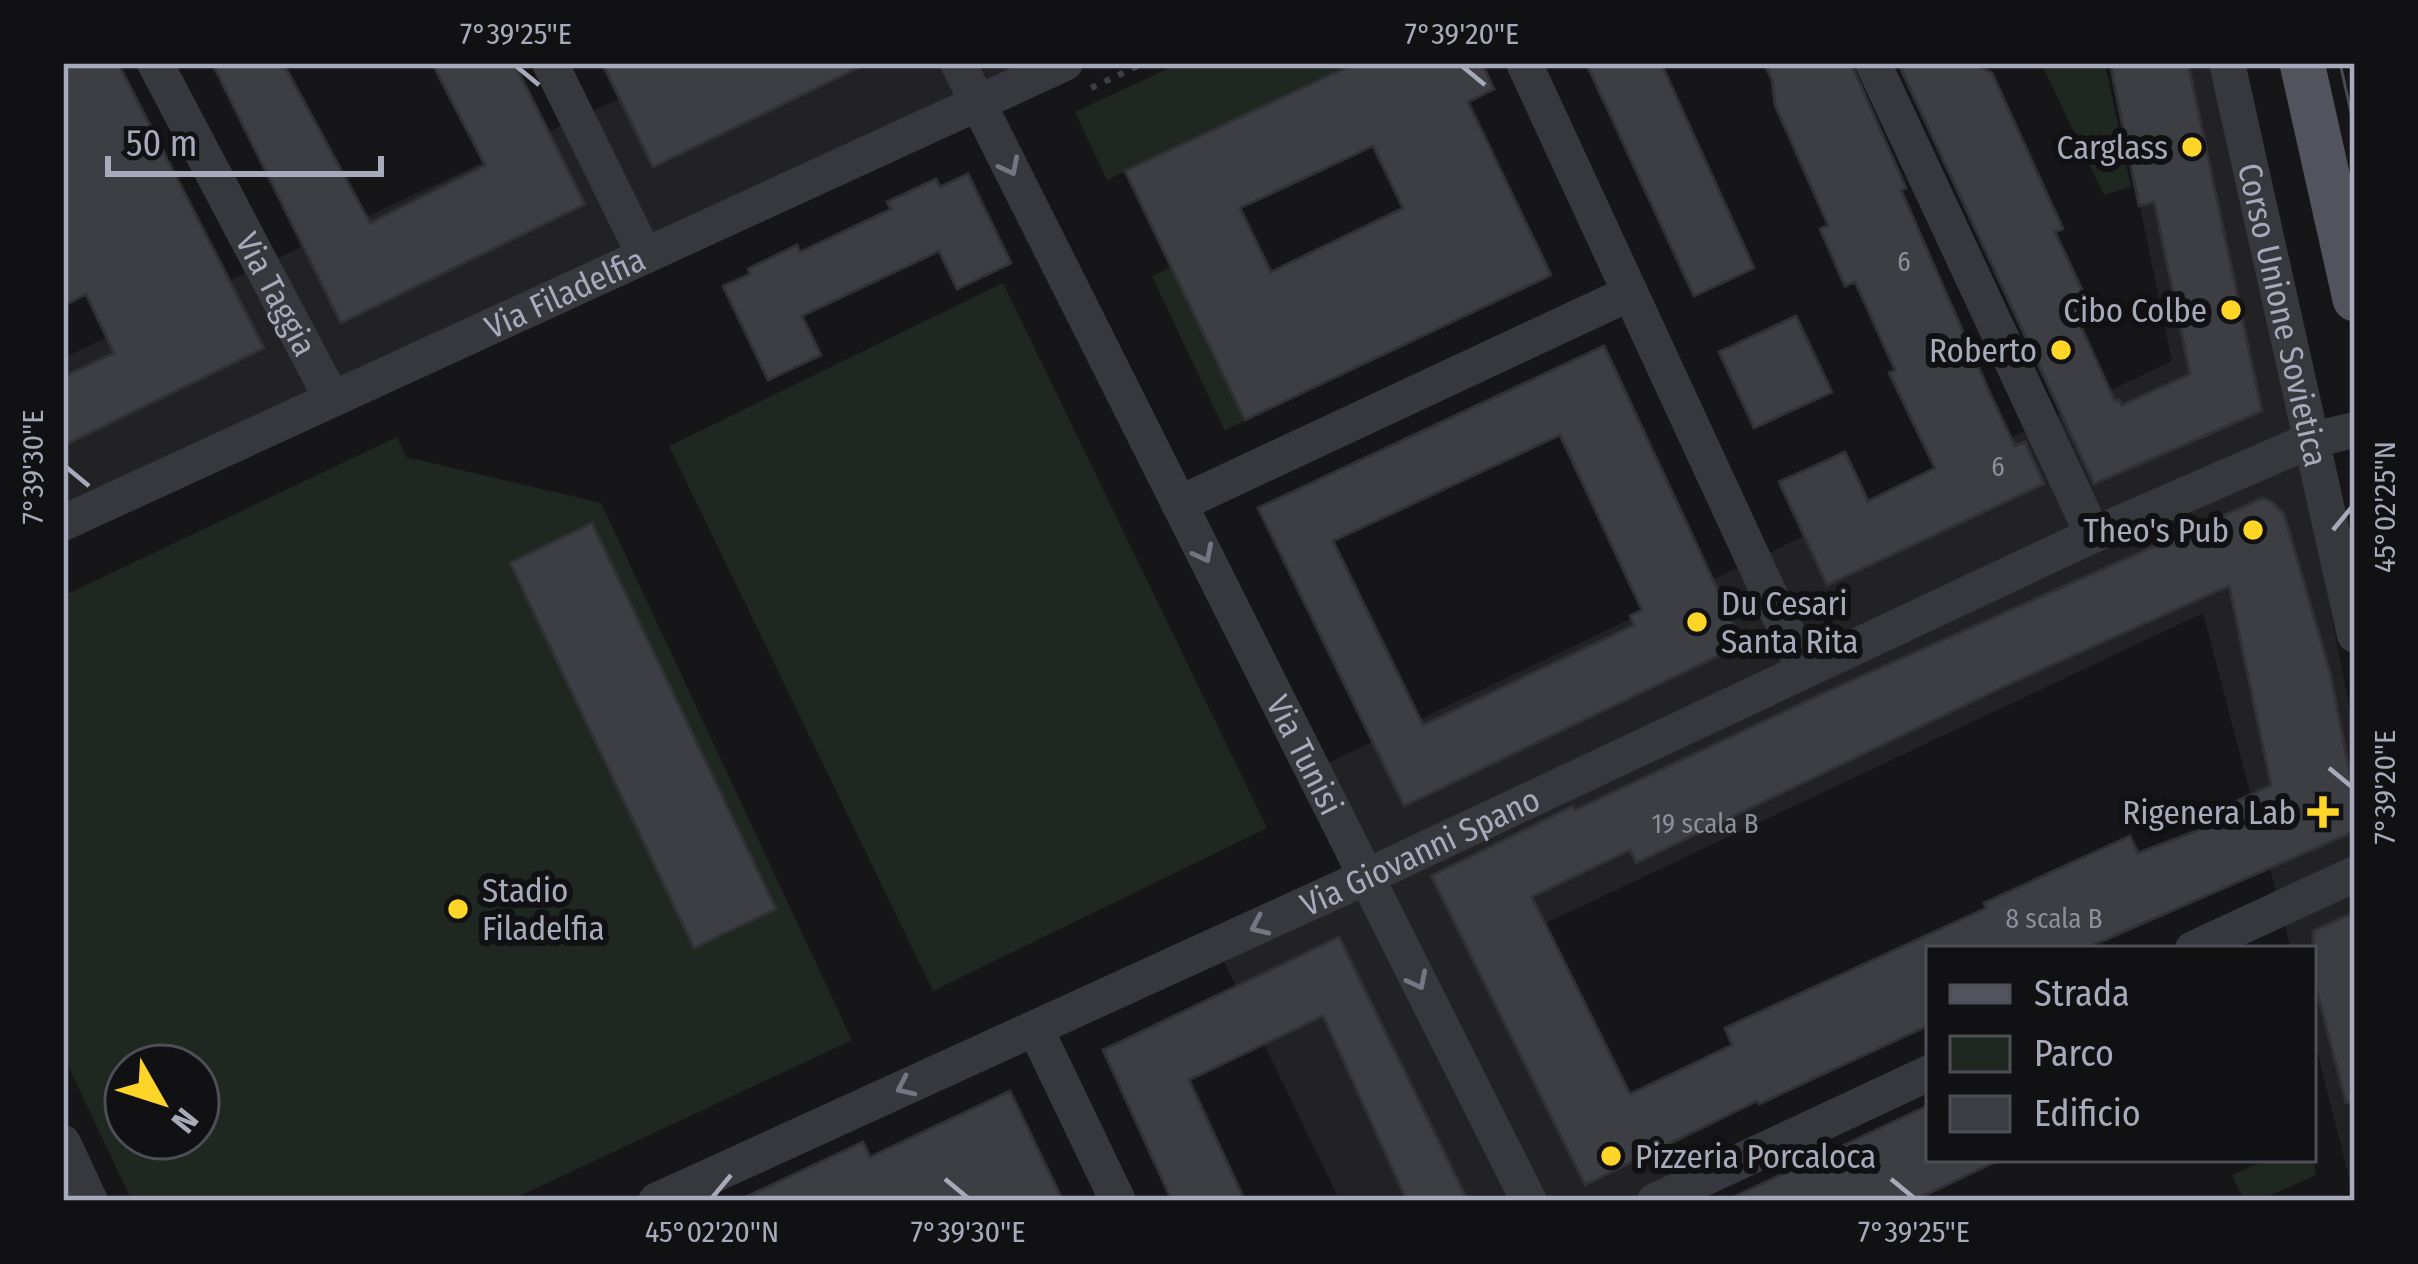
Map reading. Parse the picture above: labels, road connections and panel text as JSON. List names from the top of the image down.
{
  "streets": {
    "street": [
      "Via Filadelfia",
      "Via Taggia",
      "Corso Unione Sovietica",
      "Via Tunisi",
      "Via Giovanni Spano"
    ]
  },
  "crossings": [
    ["Via Filadelfia", "Via Taggia"],
    ["Via Filadelfia", "Via Tunisi"],
    ["Corso Unione Sovietica", "Via Giovanni Spano"],
    ["Via Tunisi", "Via Giovanni Spano"]
  ],
  "one_way": ["Via Tunisi", "Via Giovanni Spano"],
  "places": {
    "other": [
      "Carglass",
      "Cibo Colbe",
      "Roberto",
      "Theo's Pub",
      "Du Cesari Santa Rita",
      "Stadio Filadelfia",
      "Pizzeria Porcaloca"
    ],
    "health": ["Rigenera Lab"]
  },
  "house_numbers": [
    "6",
    "6",
    "19 scala B",
    "8 scala B"
  ],
  "legend": ["Strada", "Parco", "Edificio"],
  "scale_bar": "50 m",
  "north": "bottom right",
  "coordinates": [
    "7°39'25\"E",
    "7°39'20\"E",
    "7°39'30\"E",
    "45°02'25\"N",
    "45°02'20\"N"
  ]
}
